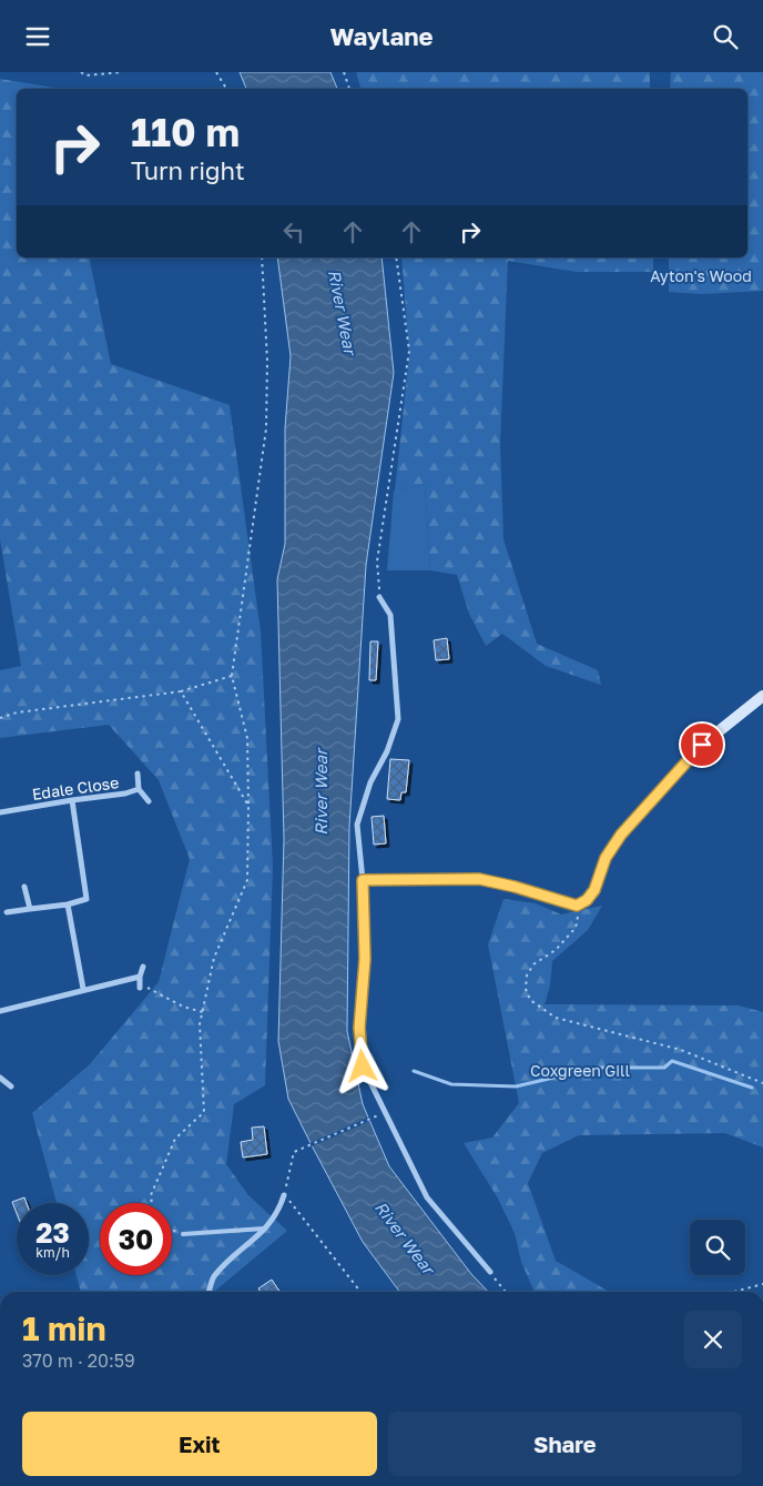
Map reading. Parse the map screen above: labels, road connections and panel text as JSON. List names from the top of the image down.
{
  "streets": {
    "street": ["Edale Close"]
  },
  "water": ["River Wear"],
  "parks": ["Ayton's Wood", "Coxgreen Gill"],
  "page": {
    "header": "Waylane",
    "turn": ["110 m", "Turn right"],
    "speed": "23 km/h",
    "limit": "30",
    "heading": ["1 min", "370 m · 20:59"],
    "buttons": ["Exit", "Share"]
  }
}
